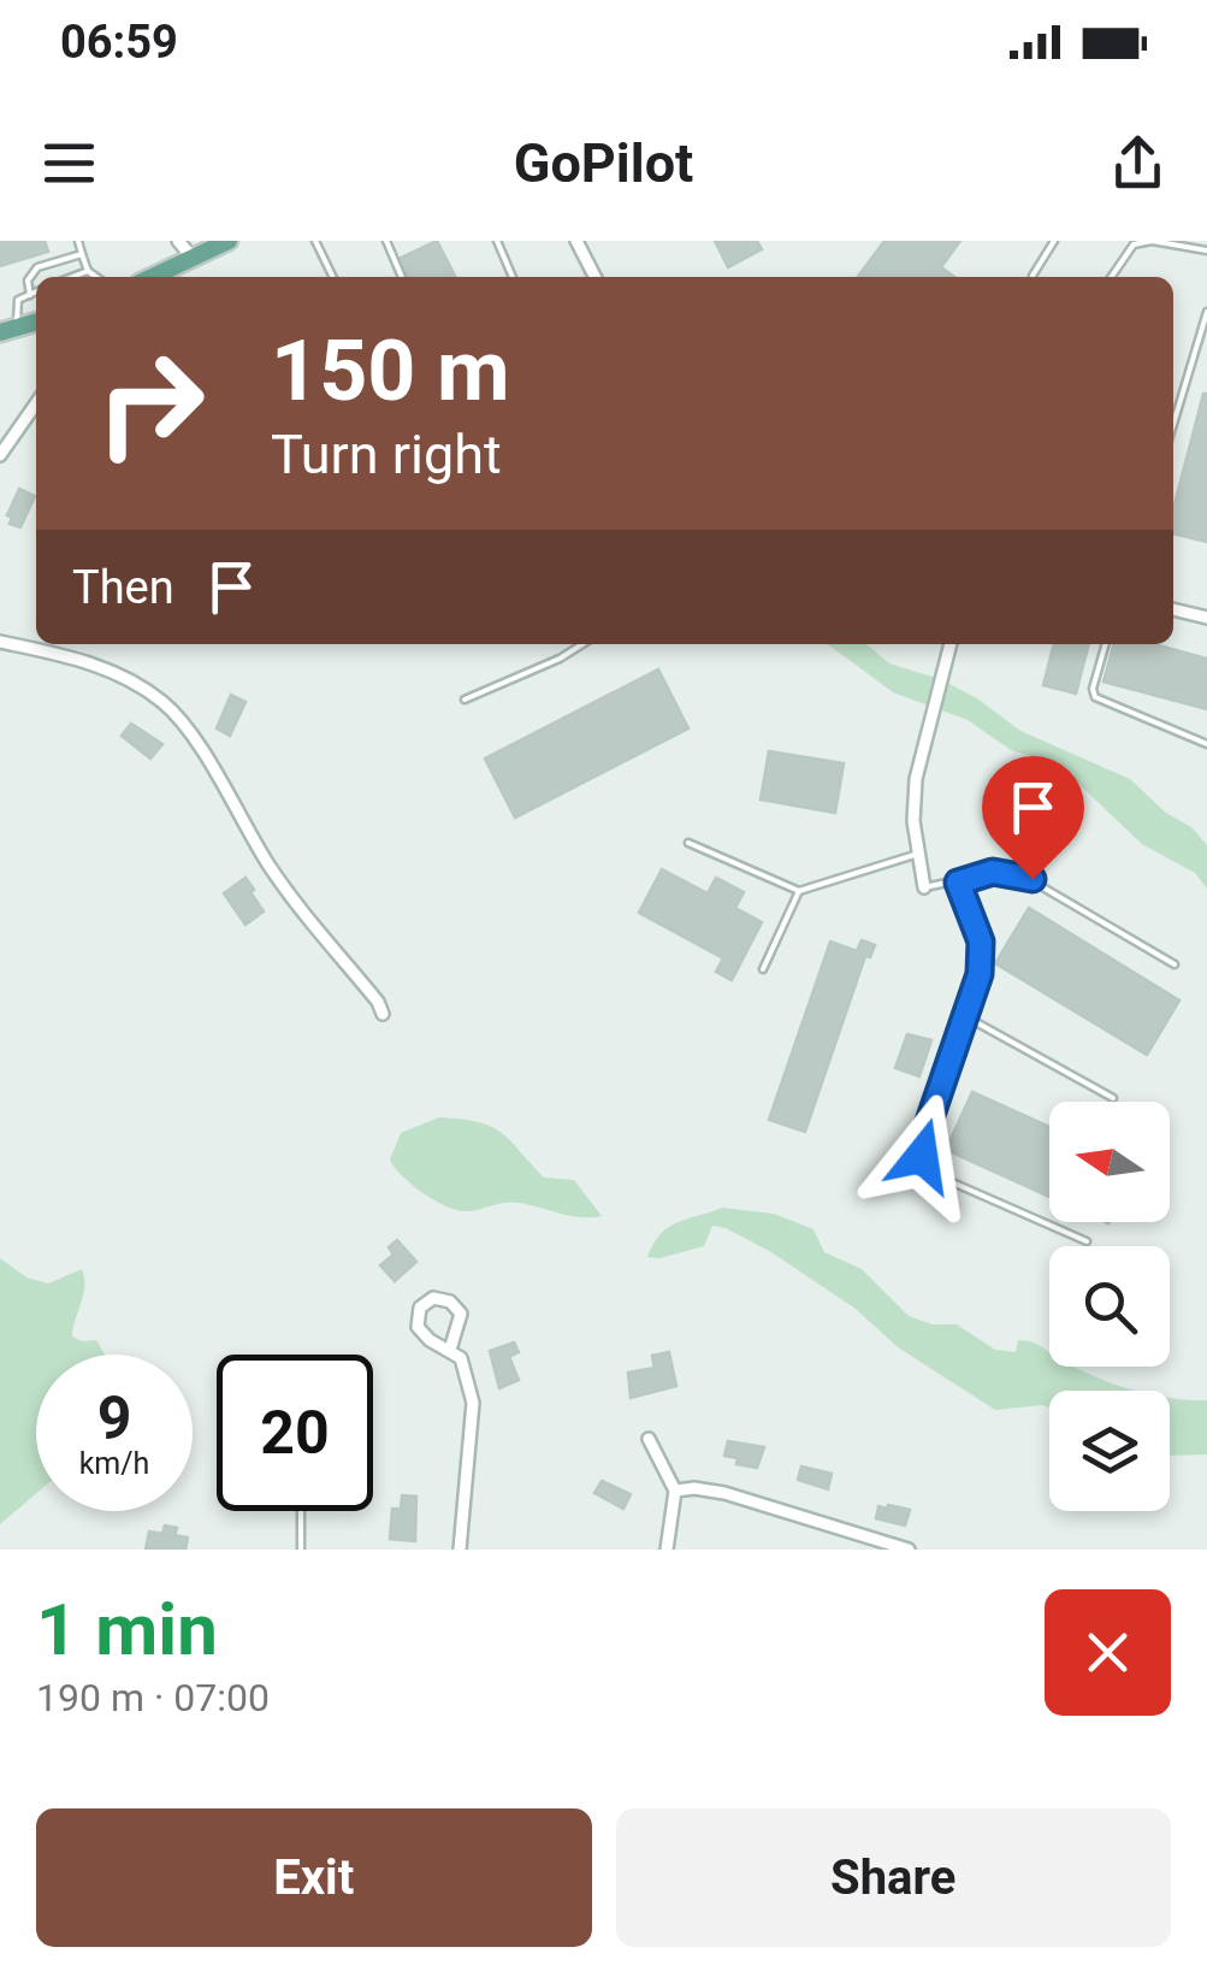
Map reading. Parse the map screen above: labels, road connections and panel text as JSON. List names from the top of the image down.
{
  "north": "left",
  "page": {
    "status": "06:59",
    "header": "GoPilot",
    "turn": ["150 m", "Turn right"],
    "then": "Then",
    "speed": "9 km/h",
    "limit": "20",
    "heading": ["1 min", "190 m · 07:00"],
    "buttons": ["Exit", "Share"]
  }
}
